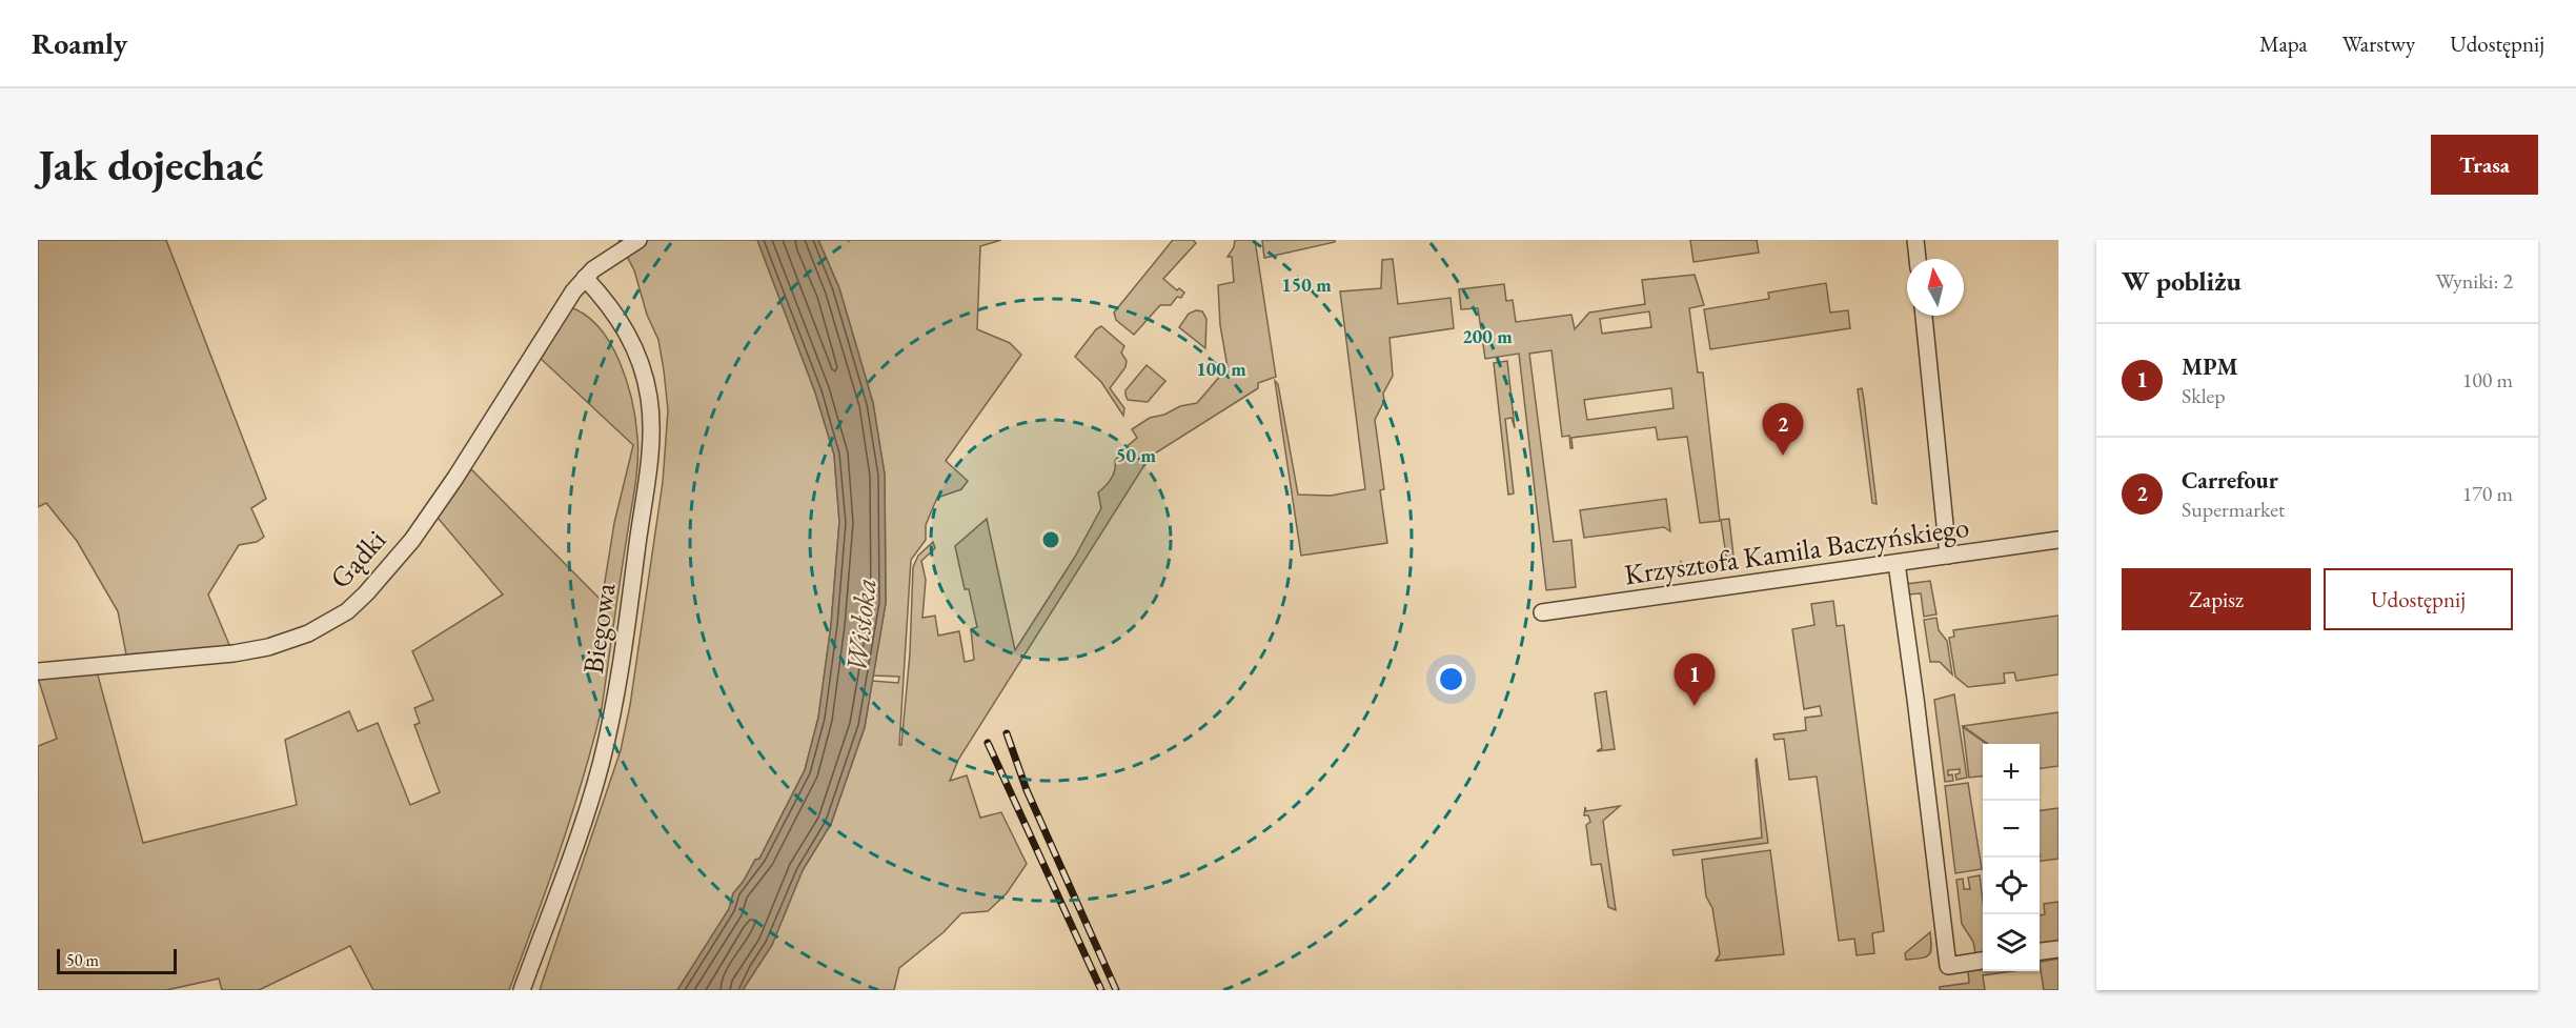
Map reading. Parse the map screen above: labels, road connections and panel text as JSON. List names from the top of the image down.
{
  "streets": {
    "street": ["Krzysztofa Kamila Baczyńskiego", "Gądki", "Biegowa"]
  },
  "crossings": [
    ["Gądki", "Biegowa"]
  ],
  "water": ["Wisłoka"],
  "scale_bar": "50 m",
  "north": "top",
  "page": {
    "header": "Roamly",
    "nav": ["Mapa", "Warstwy", "Udostępnij"],
    "buttons": [
      "Trasa",
      ["Zapisz", "Udostępnij"]
    ],
    "title": "Jak dojechać",
    "heading": ["W pobliżu", "Wyniki: 2"],
    "list": [
      {
        "mark": "1",
        "name": "MPM",
        "note": "Sklep",
        "value": "100 m"
      },
      {
        "mark": "2",
        "name": "Carrefour",
        "note": "Supermarket",
        "value": "170 m"
      }
    ],
    "pins": ["2", "1"],
    "map_buttons": ["+", "−"],
    "scale": "50 m"
  },
  "rings": [
    "150 m",
    "200 m",
    "100 m",
    "50 m"
  ]
}
